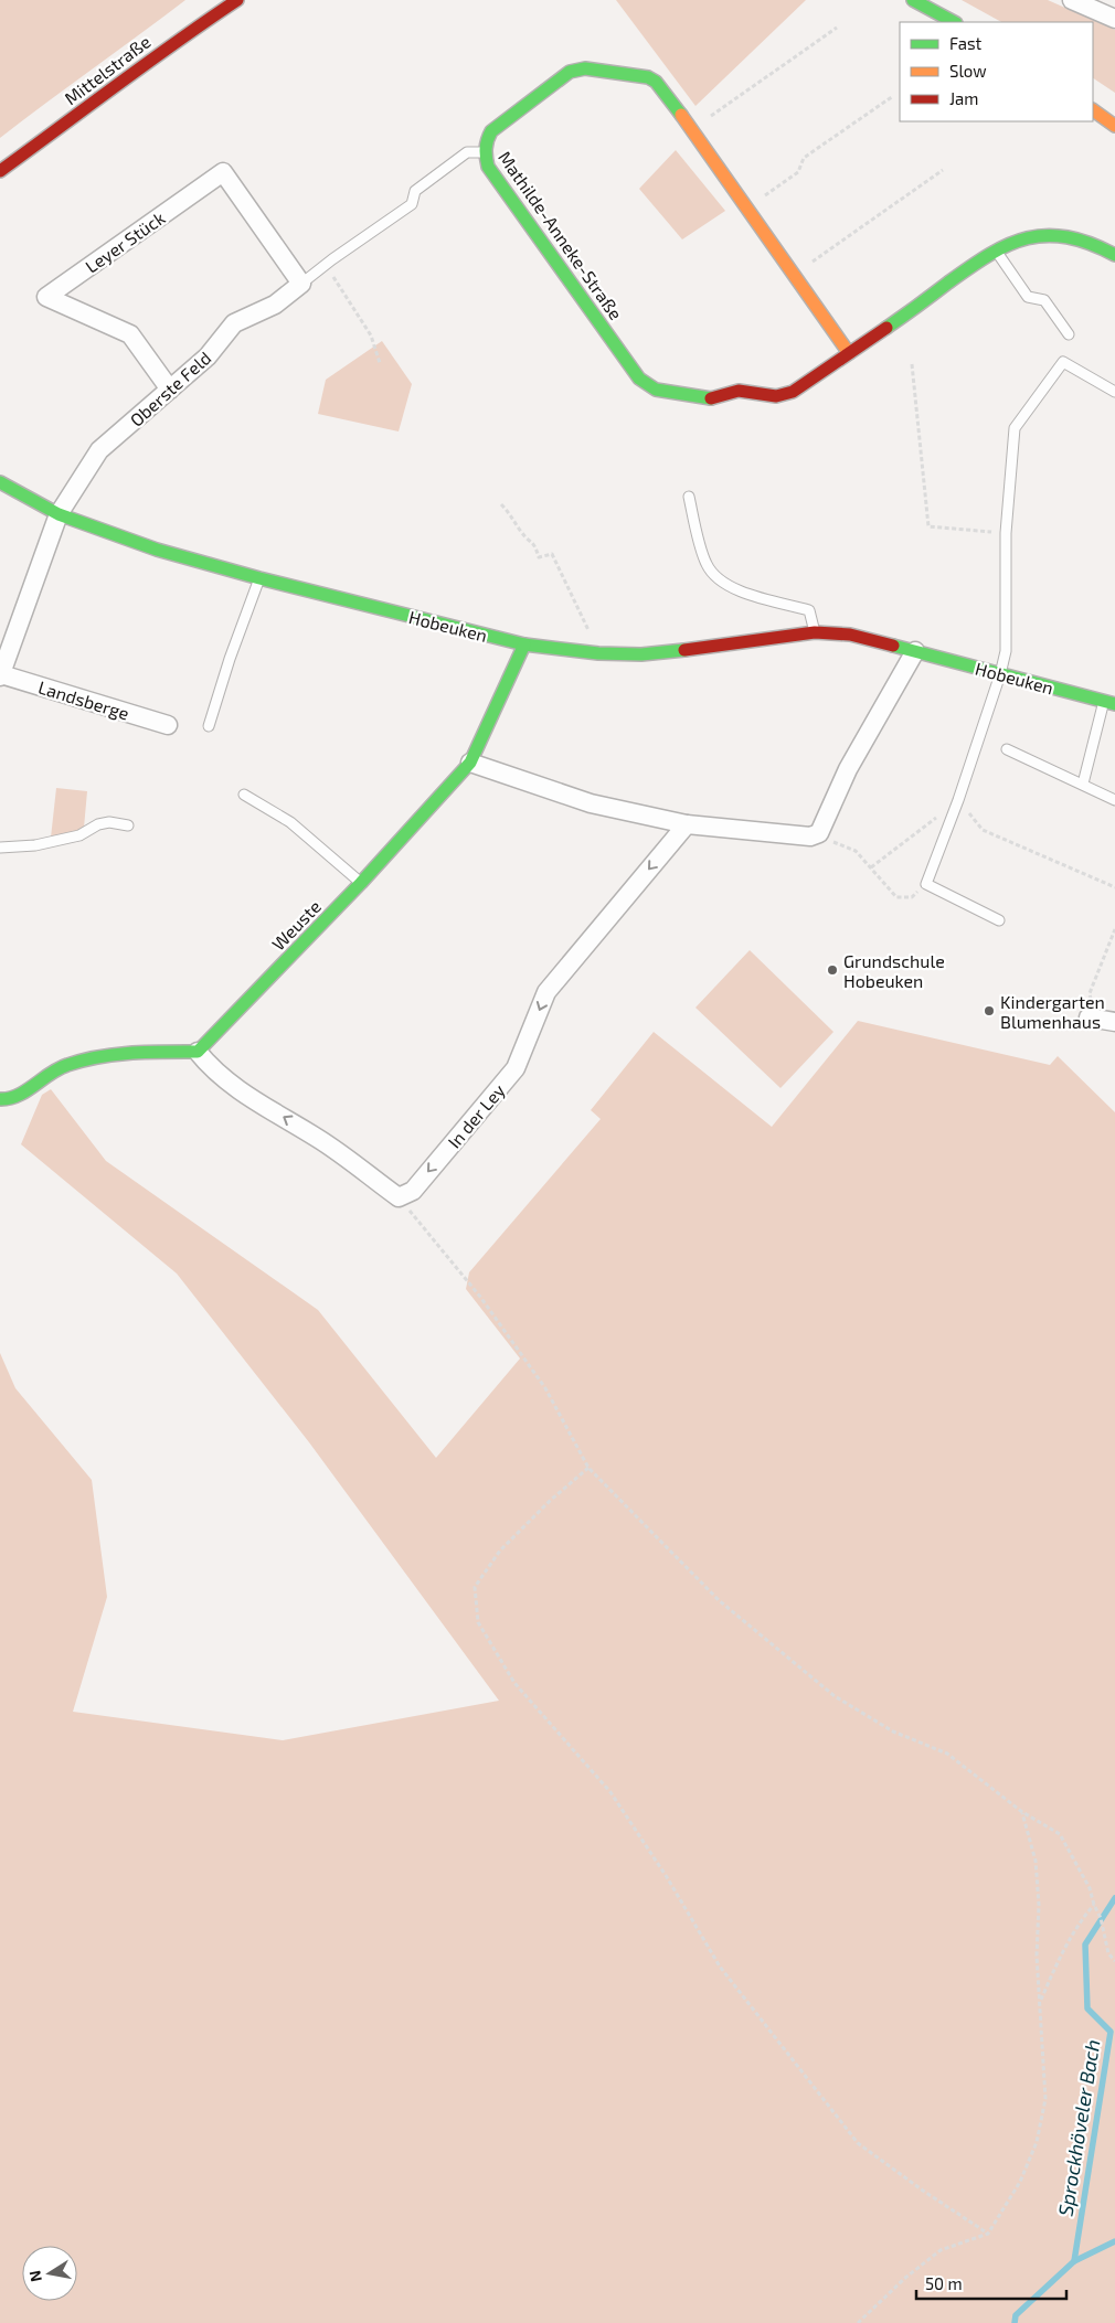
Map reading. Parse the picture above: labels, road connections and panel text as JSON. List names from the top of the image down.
{
  "streets": {
    "street": [
      "Mittelstraße",
      "Mathilde-Anneke-Straße",
      "Leyer Stück",
      "Oberste Feld",
      "Hobeuken",
      "Landsberge",
      "Weuste",
      "In der Ley"
    ]
  },
  "crossings": [
    ["Leyer Stück", "Oberste Feld"],
    ["Oberste Feld", "Hobeuken"],
    ["Oberste Feld", "Landsberge"],
    ["Hobeuken", "Landsberge"],
    ["Hobeuken", "Weuste"]
  ],
  "one_way": ["In der Ley"],
  "water": ["Sprockhöveler Bach"],
  "places": ["Grundschule Hobeuken", "Kindergarten Blumenhaus"],
  "legend": ["Fast", "Slow", "Jam"],
  "scale_bar": "50 m",
  "north": "left"
}
